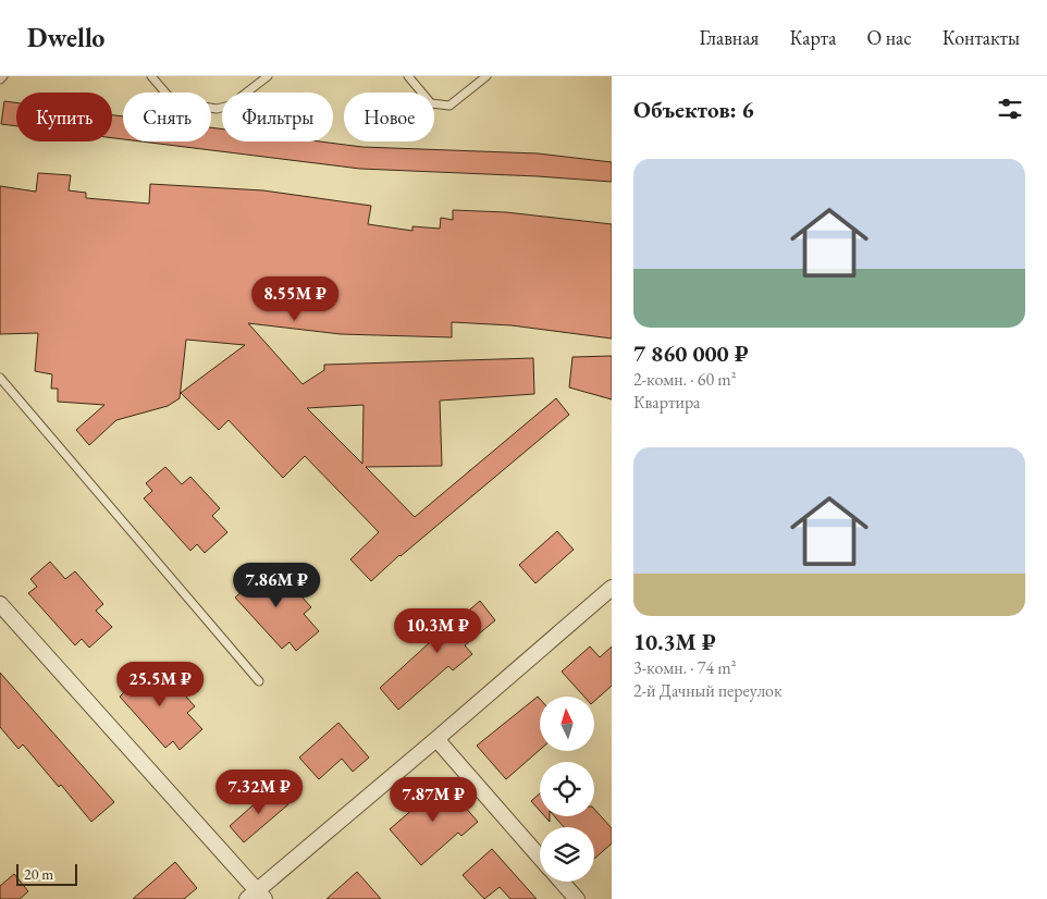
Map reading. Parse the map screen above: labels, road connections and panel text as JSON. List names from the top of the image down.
{
  "scale_bar": "20 m",
  "north": "top",
  "page": {
    "header": "Dwello",
    "nav": [
      "Главная",
      "Карта",
      "О нас",
      "Контакты"
    ],
    "heading": "Объектов: 6",
    "chip": [
      "Купить",
      "Снять",
      "Фильтры",
      "Новое"
    ],
    "list": [
      {
        "name": "7 860 000 ₽",
        "note": "2-комн. · 60 m² · Квартира"
      },
      {
        "name": "10.3M ₽",
        "note": "3-комн. · 74 m² · 2-й Дачный переулок"
      }
    ],
    "price": [
      "8.55M ₽",
      "7.86M ₽",
      "10.3M ₽",
      "25.5M ₽",
      "7.32M ₽",
      "7.87M ₽"
    ],
    "scale": "20 m"
  }
}
